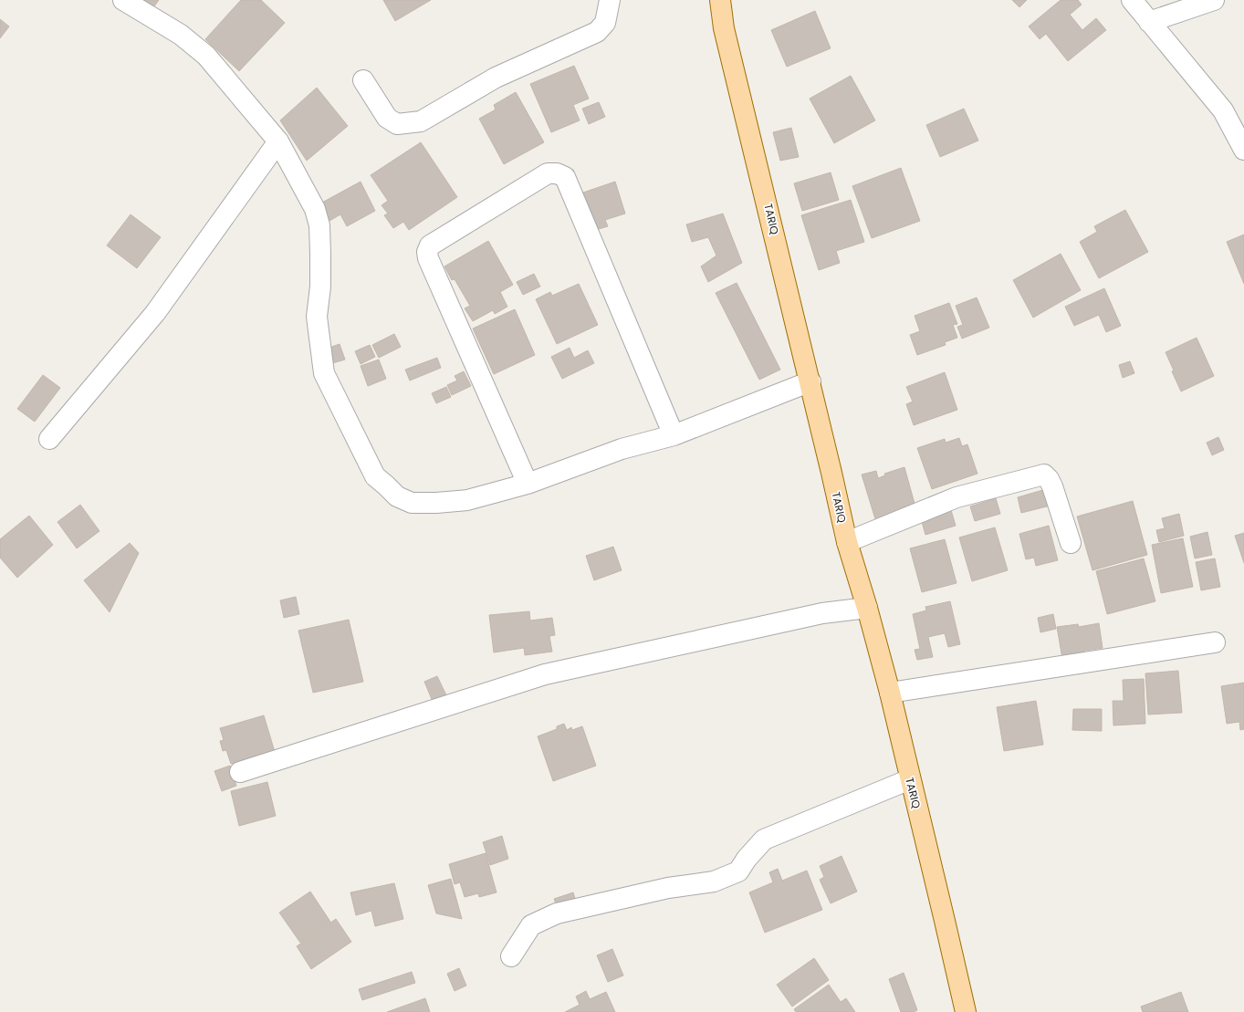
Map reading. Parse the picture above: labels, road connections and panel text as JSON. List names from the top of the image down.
{
  "streets": {
    "main road": ["TARIQ"]
  }
}
